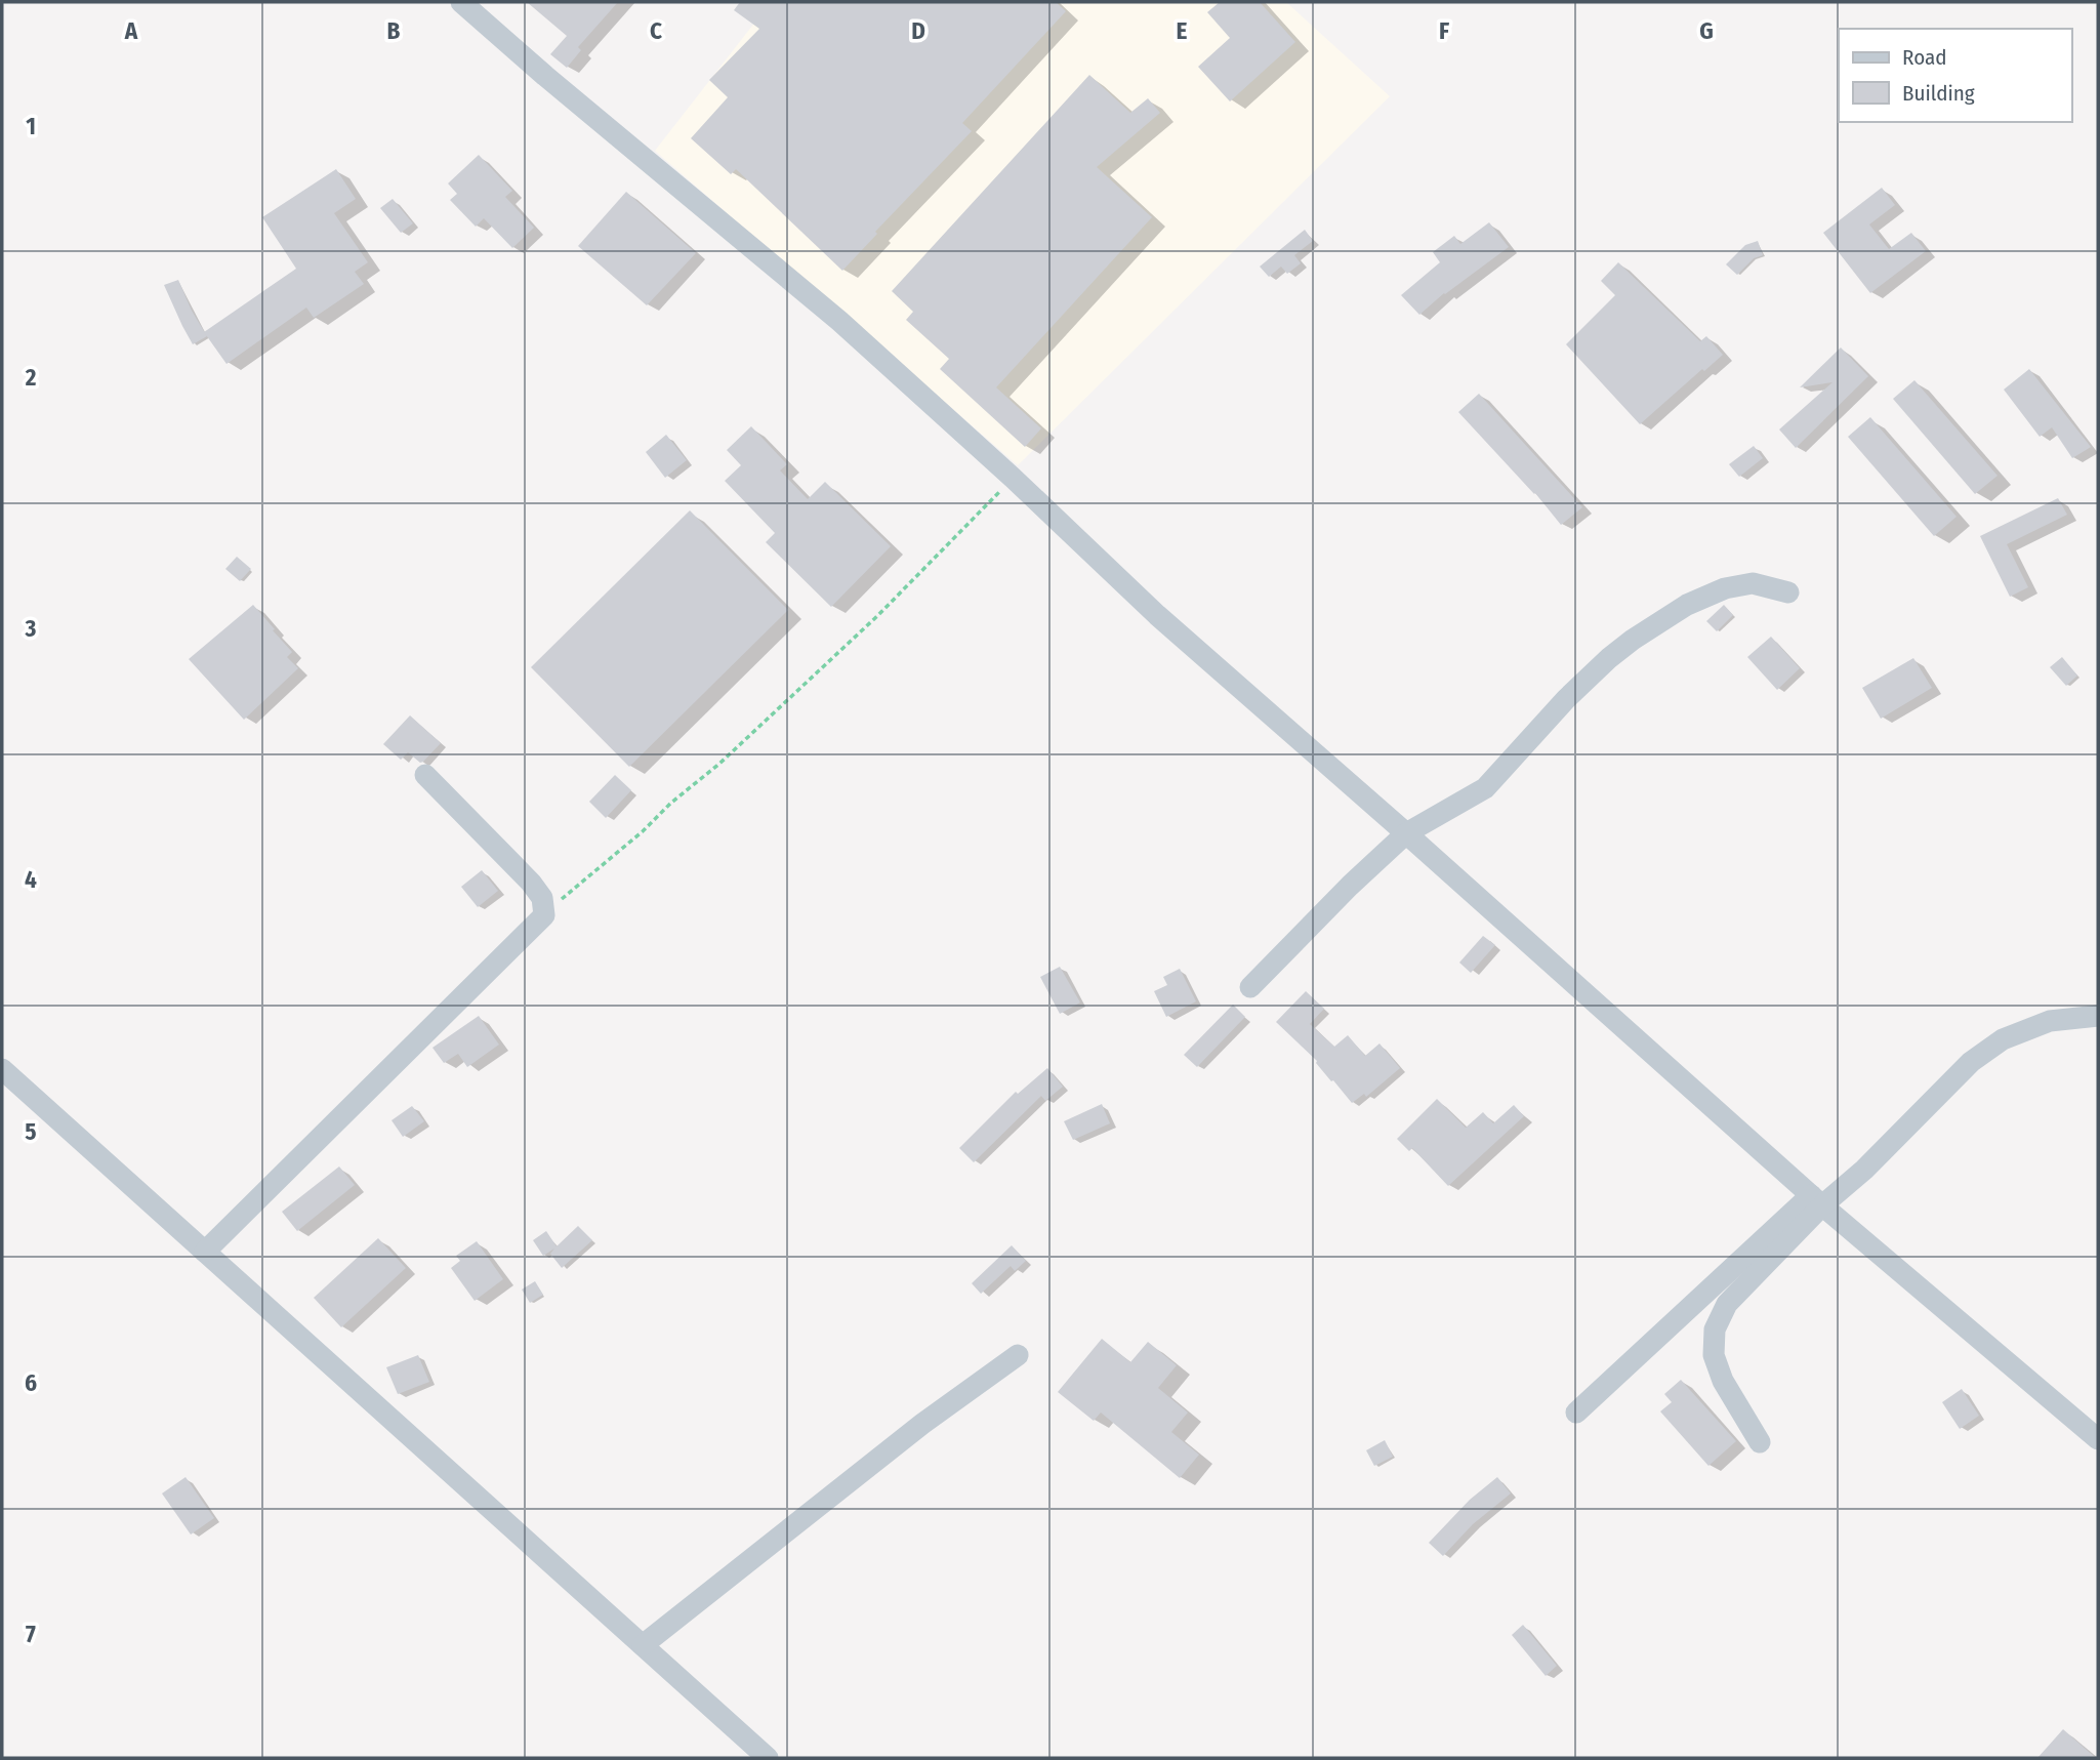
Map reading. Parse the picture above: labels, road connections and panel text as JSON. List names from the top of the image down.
{
  "legend": ["Road", "Building"],
  "grid": {
    "columns": [
      "A",
      "B",
      "C",
      "D",
      "E",
      "F",
      "G"
    ],
    "rows": [
      "1",
      "2",
      "3",
      "4",
      "5",
      "6",
      "7"
    ]
  }
}
